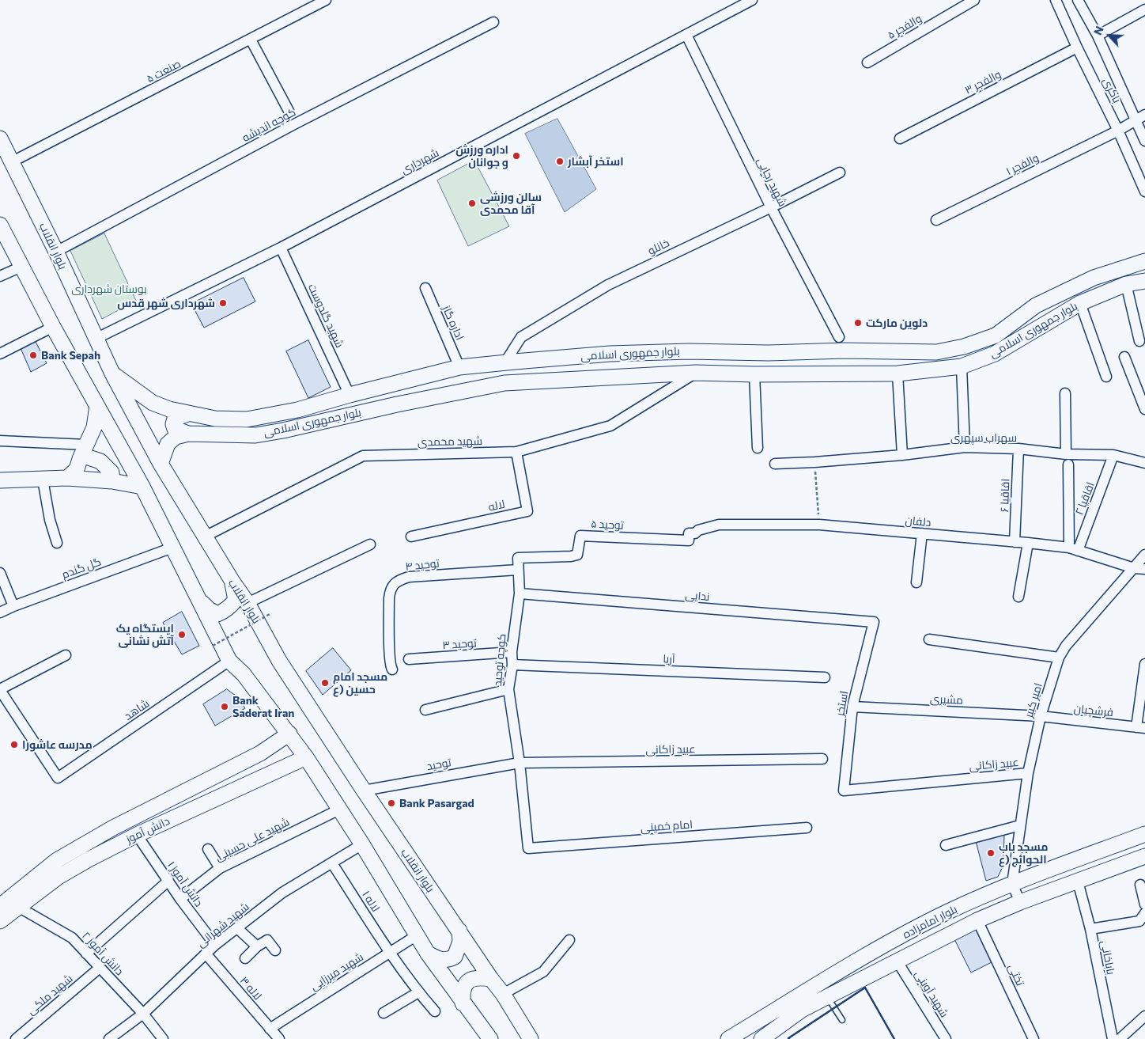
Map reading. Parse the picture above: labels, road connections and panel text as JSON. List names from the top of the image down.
{
  "streets": {
    "main road": [
      "بلوار انقلاب",
      "بلوار جمهوری اسلامی",
      "دانش آموز",
      "بلوار امامزاده"
    ],
    "street": [
      "والفجر ۵",
      "صنعت ۵",
      "والفجر ۳",
      "باکری",
      "کوچه اندیشه",
      "شهرداری",
      "والفجر ۱",
      "شهید رجایی",
      "خانلو",
      "شهید گلدوست",
      "اداره گاز",
      "سهراب سپهری",
      "شهید محمدی",
      "اقاقیا ۶",
      "اقاقیا ۲",
      "لاله",
      "دلفان",
      "توحید ۵",
      "توحید ۴",
      "گل گندم",
      "ندایی",
      "توحید ۳",
      "آریا",
      "کوچه توحید",
      "مشیری",
      "امیر کبیر",
      "استخر",
      "شاهد",
      "فرشچیان",
      "عبید زاکانی",
      "توحید",
      "امام خمینی",
      "شهید علی حسینی",
      "دانش آموز ۱",
      "لاله ۱",
      "شهید شهرانی",
      "دانش آموز ۲",
      "باباخانی",
      "شهید میرزایی",
      "تختی",
      "لاله ۳",
      "شهید آوینی",
      "شهید ملکی"
    ]
  },
  "crossings": [
    ["صنعت ۵", "بلوار انقلاب"],
    ["والفجر ۳", "باکری"],
    ["باکری", "والفجر ۱"],
    ["کوچه اندیشه", "بلوار انقلاب"],
    ["شهرداری", "شهید رجایی"],
    ["شهرداری", "بلوار انقلاب"],
    ["شهرداری", "شهید گلدوست"],
    ["شهید رجایی", "خانلو"],
    ["بلوار انقلاب", "بلوار جمهوری اسلامی"],
    ["بلوار انقلاب", "شهید محمدی"],
    ["بلوار انقلاب", "توحید"],
    ["خانلو", "بلوار جمهوری اسلامی"],
    ["شهید گلدوست", "بلوار جمهوری اسلامی"],
    ["اداره گاز", "بلوار جمهوری اسلامی"],
    ["بلوار جمهوری اسلامی", "شهید محمدی"],
    ["سهراب سپهری", "اقاقیا ۶"],
    ["سهراب سپهری", "اقاقیا ۲"],
    ["شهید محمدی", "لاله"],
    ["اقاقیا ۶", "دلفان"],
    ["اقاقیا ۲", "دلفان"],
    ["دلفان", "توحید ۵"],
    ["دلفان", "امیر کبیر"],
    ["توحید ۵", "کوچه توحید"],
    ["توحید ۴", "کوچه توحید"],
    ["ندایی", "کوچه توحید"],
    ["ندایی", "استخر"],
    ["توحید ۳", "کوچه توحید"],
    ["آریا", "کوچه توحید"],
    ["کوچه توحید", "عبید زاکانی"],
    ["کوچه توحید", "توحید"],
    ["کوچه توحید", "امام خمینی"],
    ["مشیری", "امیر کبیر"],
    ["مشیری", "استخر"],
    ["مشیری", "فرشچیان"],
    ["امیر کبیر", "فرشچیان"],
    ["امیر کبیر", "عبید زاکانی"],
    ["امیر کبیر", "بلوار امامزاده"],
    ["استخر", "عبید زاکانی"],
    ["عبید زاکانی", "توحید"],
    ["دانش آموز", "دانش آموز ۱"],
    ["دانش آموز", "دانش آموز ۲"],
    ["شهید علی حسینی", "دانش آموز ۱"],
    ["دانش آموز ۱", "شهید شهرانی"],
    ["لاله ۱", "شهید شهرانی"],
    ["لاله ۱", "شهید میرزایی"],
    ["بلوار امامزاده", "باباخانی"],
    ["بلوار امامزاده", "تختی"],
    ["بلوار امامزاده", "شهید آوینی"],
    ["شهید شهرانی", "دانش آموز ۲"],
    ["شهید شهرانی", "لاله ۳"],
    ["دانش آموز ۲", "شهید ملکی"],
    ["شهید میرزایی", "لاله ۳"]
  ],
  "parks": ["بوستان شهرداری"],
  "places": [
    "اداره ورزش و جوانان",
    "استخر آبشار",
    "سالن ورزشی آقا محمدی",
    "شهرداری شهر قدس",
    "دلوین مارکت",
    "Bank Sepah",
    "ایستگاه یک آتش نشانی",
    "مسجد امام حسین (ع",
    "Bank Saderat Iran",
    "مدرسه عاشورا",
    "Bank Pasargad",
    "مسجد باب الحوائج (ع"
  ],
  "north": "top left"
}
